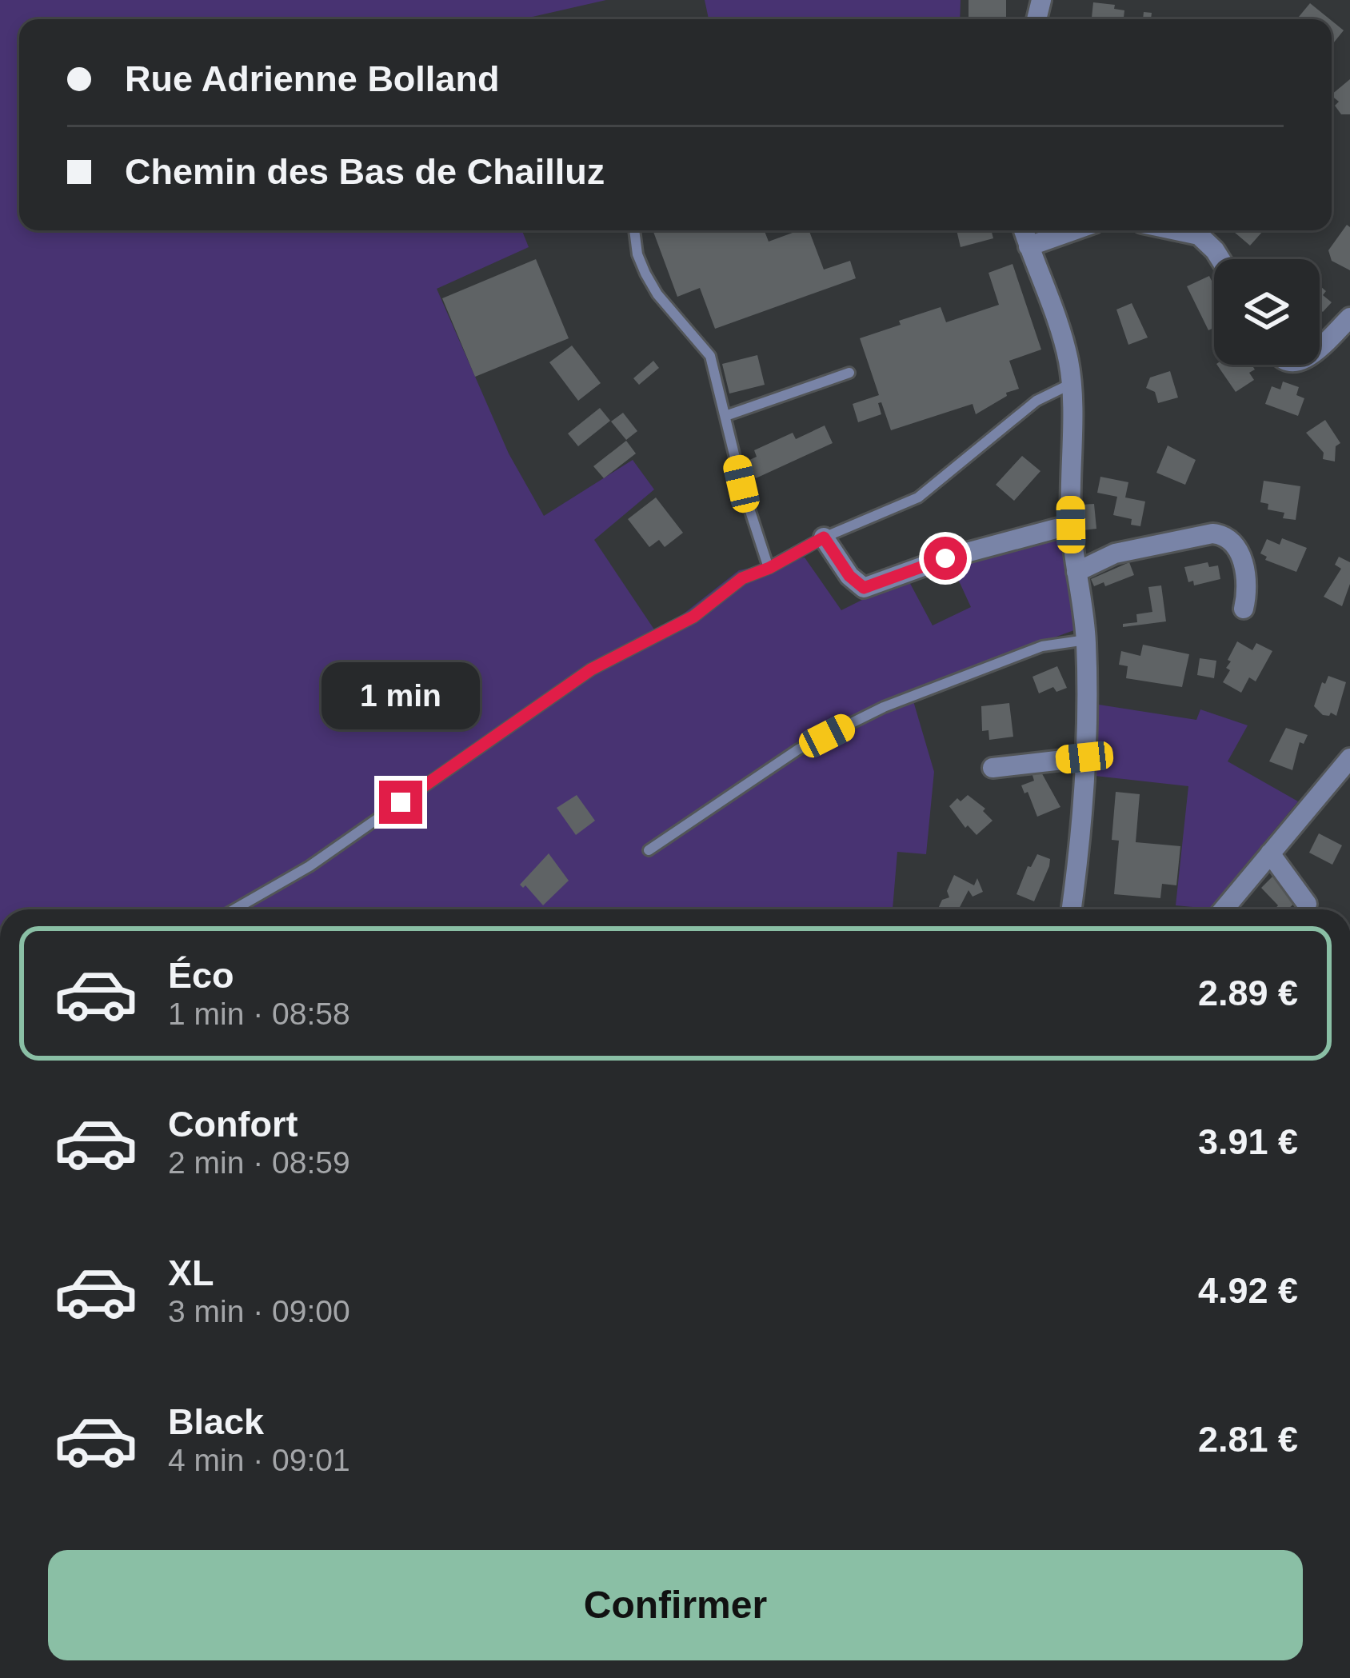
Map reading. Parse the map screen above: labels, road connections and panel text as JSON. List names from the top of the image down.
{
  "page": {
    "banner": ["Rue Adrienne Bolland", "Chemin des Bas de Chailluz"],
    "bubble": "1 min",
    "list": [
      {
        "name": "Éco",
        "note": "1 min · 08:58",
        "value": "2.89 €"
      },
      {
        "name": "Confort",
        "note": "2 min · 08:59",
        "value": "3.91 €"
      },
      {
        "name": "XL",
        "note": "3 min · 09:00",
        "value": "4.92 €"
      },
      {
        "name": "Black",
        "note": "4 min · 09:01",
        "value": "2.81 €"
      }
    ],
    "buttons": "Confirmer"
  }
}
